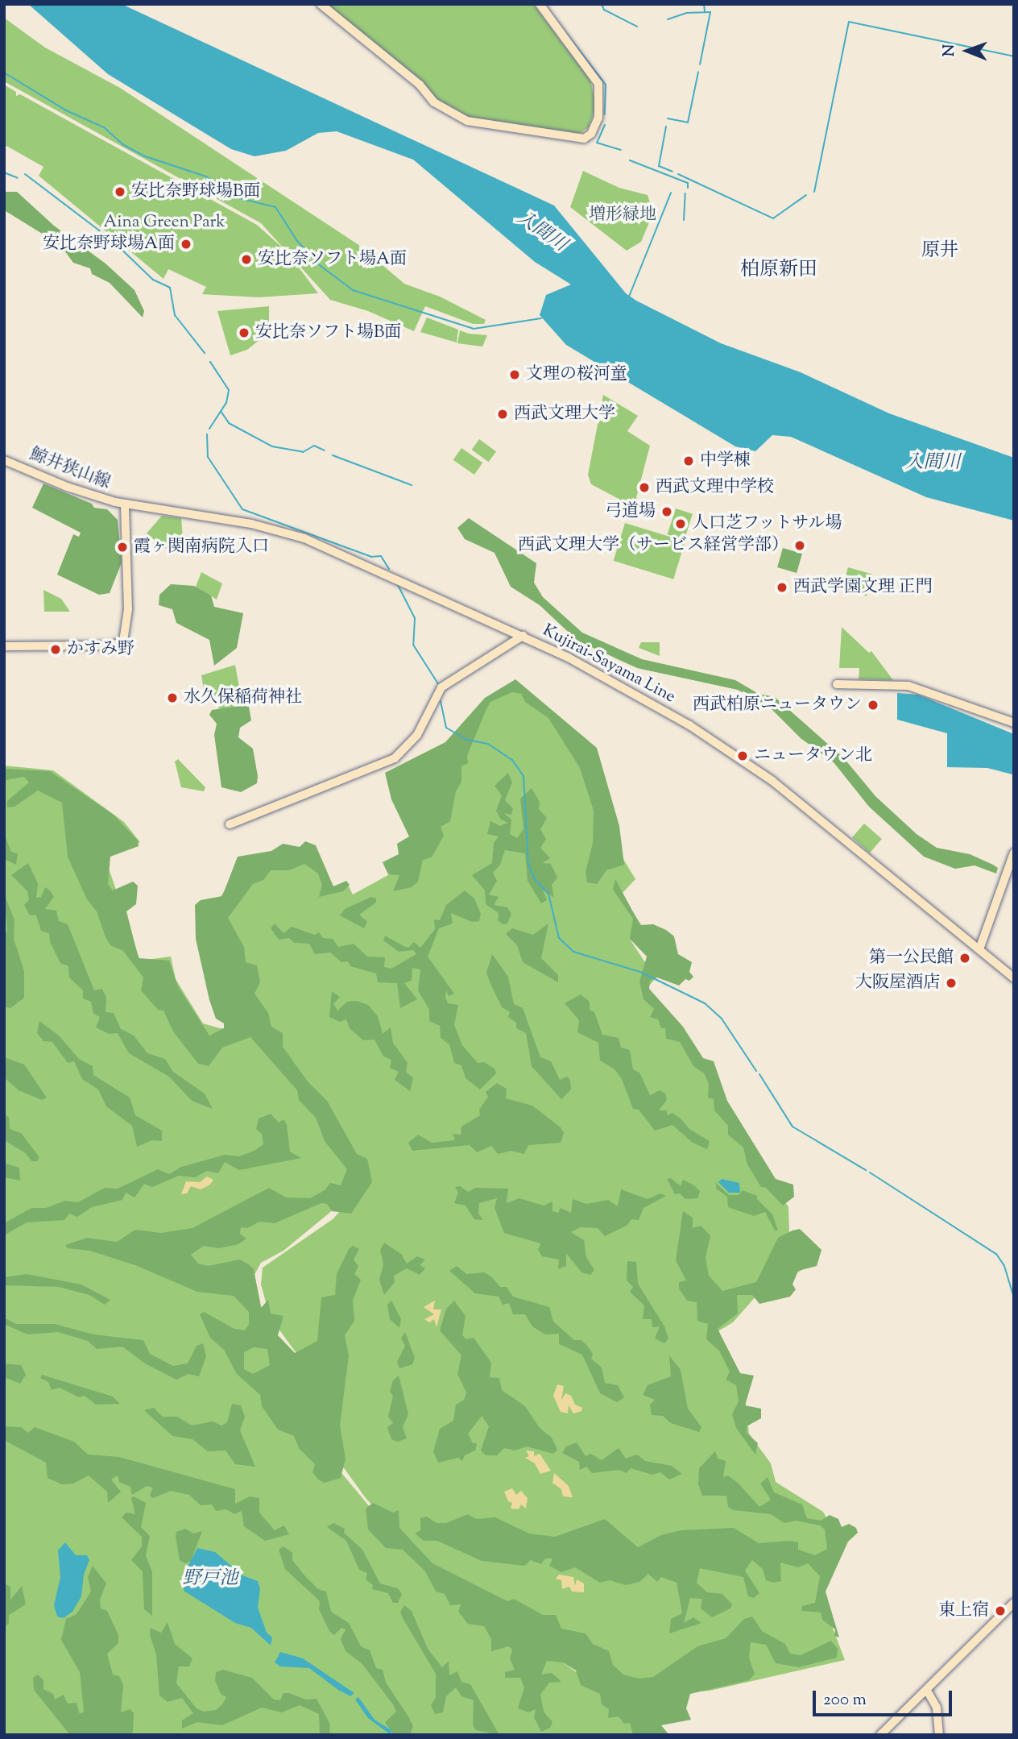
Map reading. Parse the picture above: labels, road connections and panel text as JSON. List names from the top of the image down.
{
  "streets": {
    "street": ["鯨井狭山線", "Kujirai-Sayama Line"]
  },
  "crossings": [
    ["鯨井狭山線", "Kujirai-Sayama Line"]
  ],
  "districts": ["原井", "柏原新田"],
  "water": ["入間川", "野戸池"],
  "parks": ["増形緑地", "Aina Green Park"],
  "places": [
    "安比奈野球場B面",
    "安比奈野球場A面",
    "安比奈ソフト場A面",
    "安比奈ソフト場B面",
    "文理の桜河童",
    "西武文理大学",
    "中学棟",
    "西武文理中学校",
    "弓道場",
    "人口芝フットサル場",
    "西武文理大学（サービス経営学部）",
    "霞ヶ関南病院入口",
    "西武学園文理 正門",
    "かすみ野",
    "水久保稲荷神社",
    "西武柏原ニュータウン",
    "ニュータウン北",
    "第一公民館",
    "大阪屋酒店",
    "東上宿"
  ],
  "scale_bar": "200 m",
  "north": "left"
}
